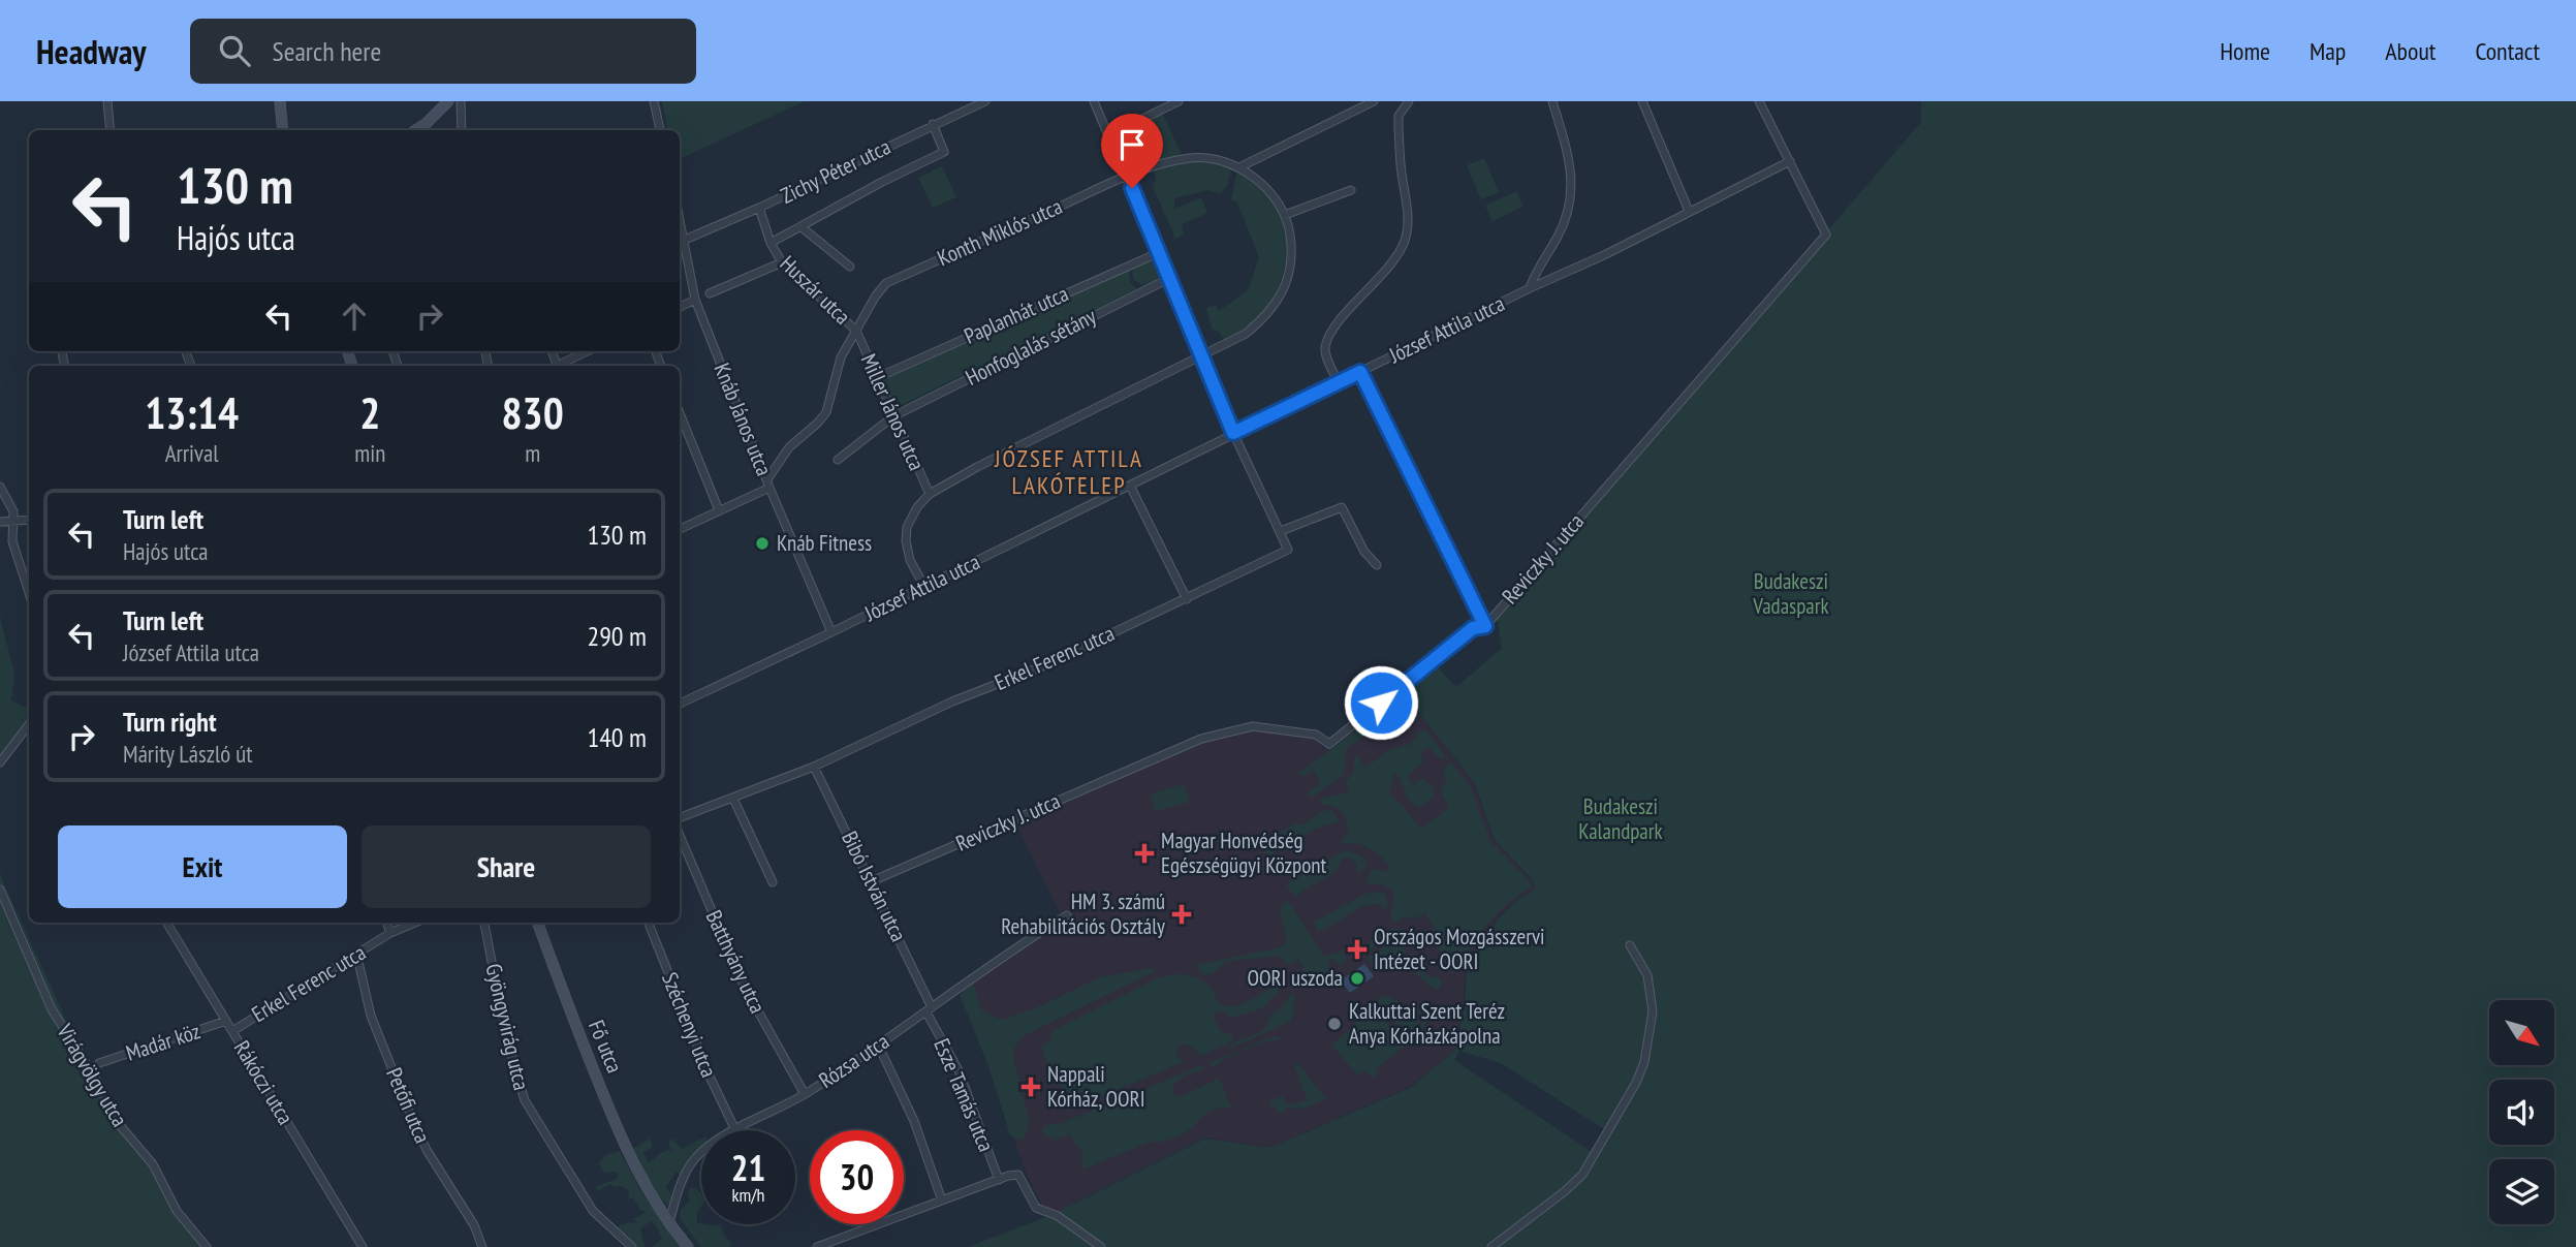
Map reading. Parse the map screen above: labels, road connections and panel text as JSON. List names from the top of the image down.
{
  "streets": {
    "main road": ["Fő utca"],
    "street": [
      "Zichy Péter utca",
      "Konth Miklós utca",
      "Huszár utca",
      "Paplanhát utca",
      "József Attila utca",
      "Honfoglalás sétány",
      "Miller János utca",
      "Knáb János utca",
      "Reviczky J. utca",
      "Erkel Ferenc utca",
      "Bibó István utca",
      "Batthyány utca",
      "Széchenyi utca",
      "Gyöngyvirág utca",
      "Madár köz",
      "Rózsa utca",
      "Virágvölgy utca",
      "Rákóczi utca",
      "Esze Tamás utca",
      "Petőfi utca"
    ]
  },
  "crossings": [
    ["Zichy Péter utca", "Huszár utca"],
    ["Zichy Péter utca", "Knáb János utca"],
    ["Konth Miklós utca", "Huszár utca"],
    ["Konth Miklós utca", "Miller János utca"],
    ["Huszár utca", "Miller János utca"],
    ["Paplanhát utca", "Miller János utca"],
    ["József Attila utca", "Knáb János utca"],
    ["József Attila utca", "Reviczky J. utca"],
    ["Honfoglalás sétány", "Miller János utca"],
    ["Reviczky J. utca", "Bibó István utca"],
    ["Erkel Ferenc utca", "Bibó István utca"],
    ["Erkel Ferenc utca", "Rákóczi utca"],
    ["Erkel Ferenc utca", "Petőfi utca"],
    ["Bibó István utca", "Rózsa utca"],
    ["Bibó István utca", "Esze Tamás utca"],
    ["Batthyány utca", "Rózsa utca"],
    ["Széchenyi utca", "Rózsa utca"],
    ["Madár köz", "Rákóczi utca"],
    ["Fő utca", "Rózsa utca"],
    ["Rózsa utca", "Esze Tamás utca"]
  ],
  "districts": ["JÓZSEF ATTILA LAKÓTELEP"],
  "parks": ["Budakeszi Vadaspark", "Budakeszi Kalandpark"],
  "places": {
    "other": ["Knáb Fitness", "OORI uszoda", "Kalkuttai Szent Teréz Anya Kórházkápolna"],
    "health": [
      "Magyar Honvédség Egészségügyi Központ",
      "HM 3. számú Rehabilitációs Osztály",
      "Országos Mozgásszervi Intézet - OORI",
      "Nappali Kórház, OORI"
    ]
  },
  "north": "bottom right",
  "page": {
    "header": "Headway",
    "search": "Search here",
    "nav": [
      "Home",
      "Map",
      "About",
      "Contact"
    ],
    "turn": ["130 m", "Hajós utca"],
    "eta": [
      "13:14",
      "Arrival",
      "2",
      "min",
      "830",
      "m"
    ],
    "list": [
      {
        "name": "Turn left",
        "note": "Hajós utca",
        "value": "130 m"
      },
      {
        "name": "Turn left",
        "note": "József Attila utca",
        "value": "290 m"
      },
      {
        "name": "Turn right",
        "note": "Márity László út",
        "value": "140 m"
      }
    ],
    "buttons": ["Exit", "Share"],
    "speed": "21 km/h",
    "limit": "30"
  }
}
